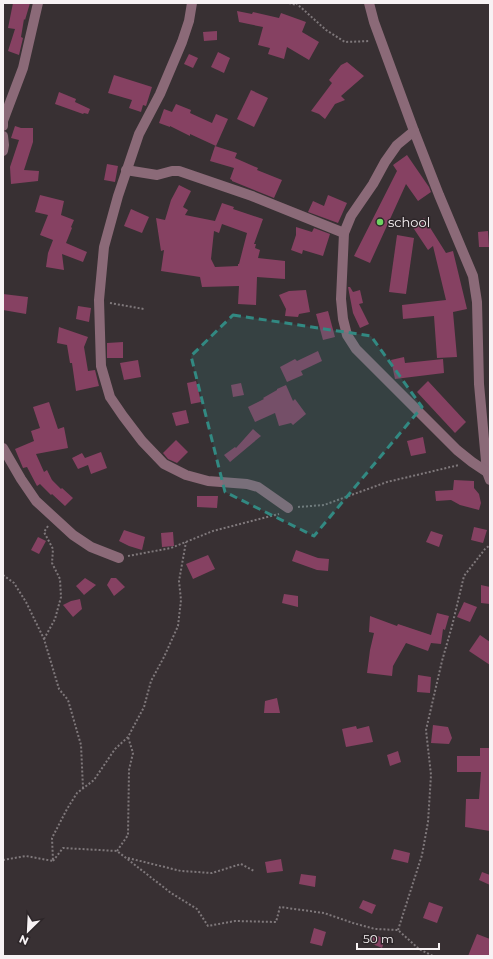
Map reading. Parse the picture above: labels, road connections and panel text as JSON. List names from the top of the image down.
{
  "places": ["school"],
  "scale_bar": "50 m",
  "north": "bottom left"
}
